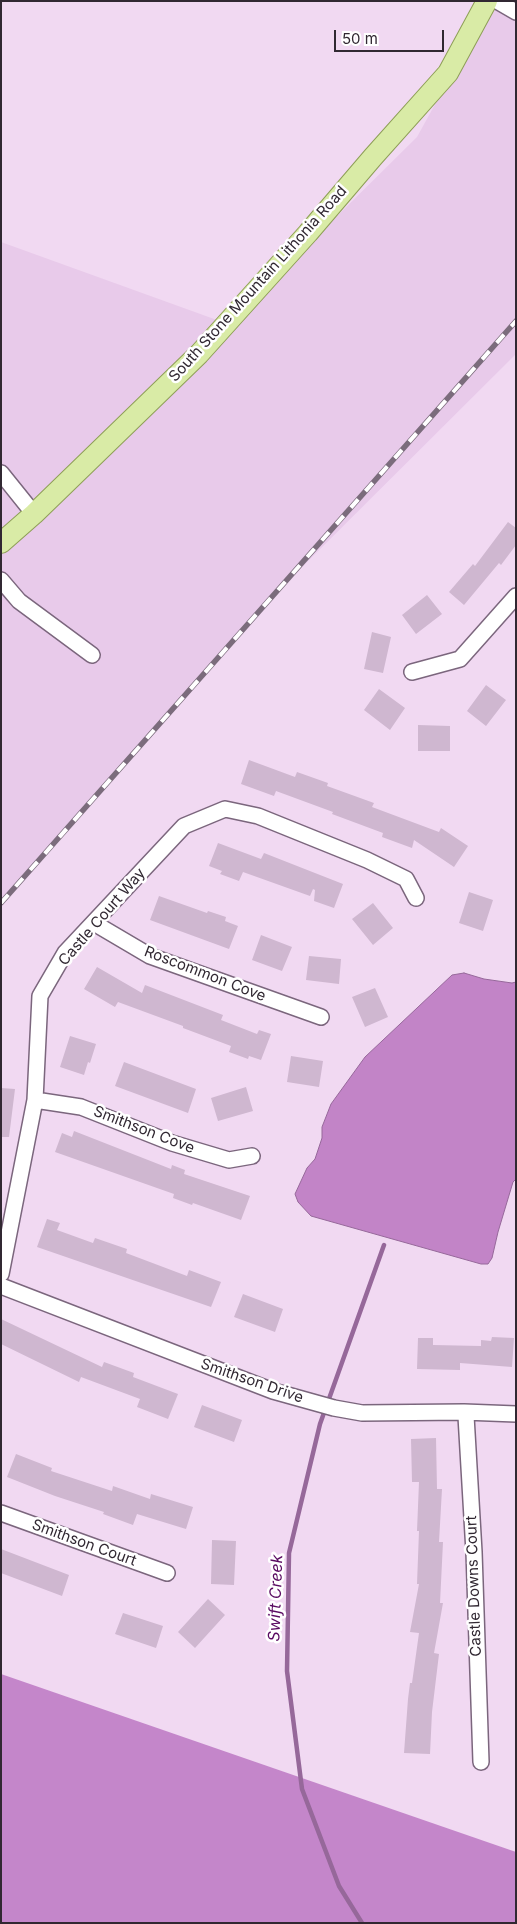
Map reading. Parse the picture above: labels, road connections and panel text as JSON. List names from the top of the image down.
{
  "streets": {
    "main road": ["South Stone Mountain Lithonia Road"],
    "street": [
      "Castle Court Way",
      "Roscommon Cove",
      "Smithson Cove",
      "Smithson Drive",
      "Smithson Court",
      "Castle Downs Court"
    ]
  },
  "crossings": [
    ["Castle Court Way", "Roscommon Cove"],
    ["Castle Court Way", "Smithson Cove"],
    ["Smithson Drive", "Castle Downs Court"]
  ],
  "water": ["Swift Creek"],
  "scale_bar": "50 m"
}
